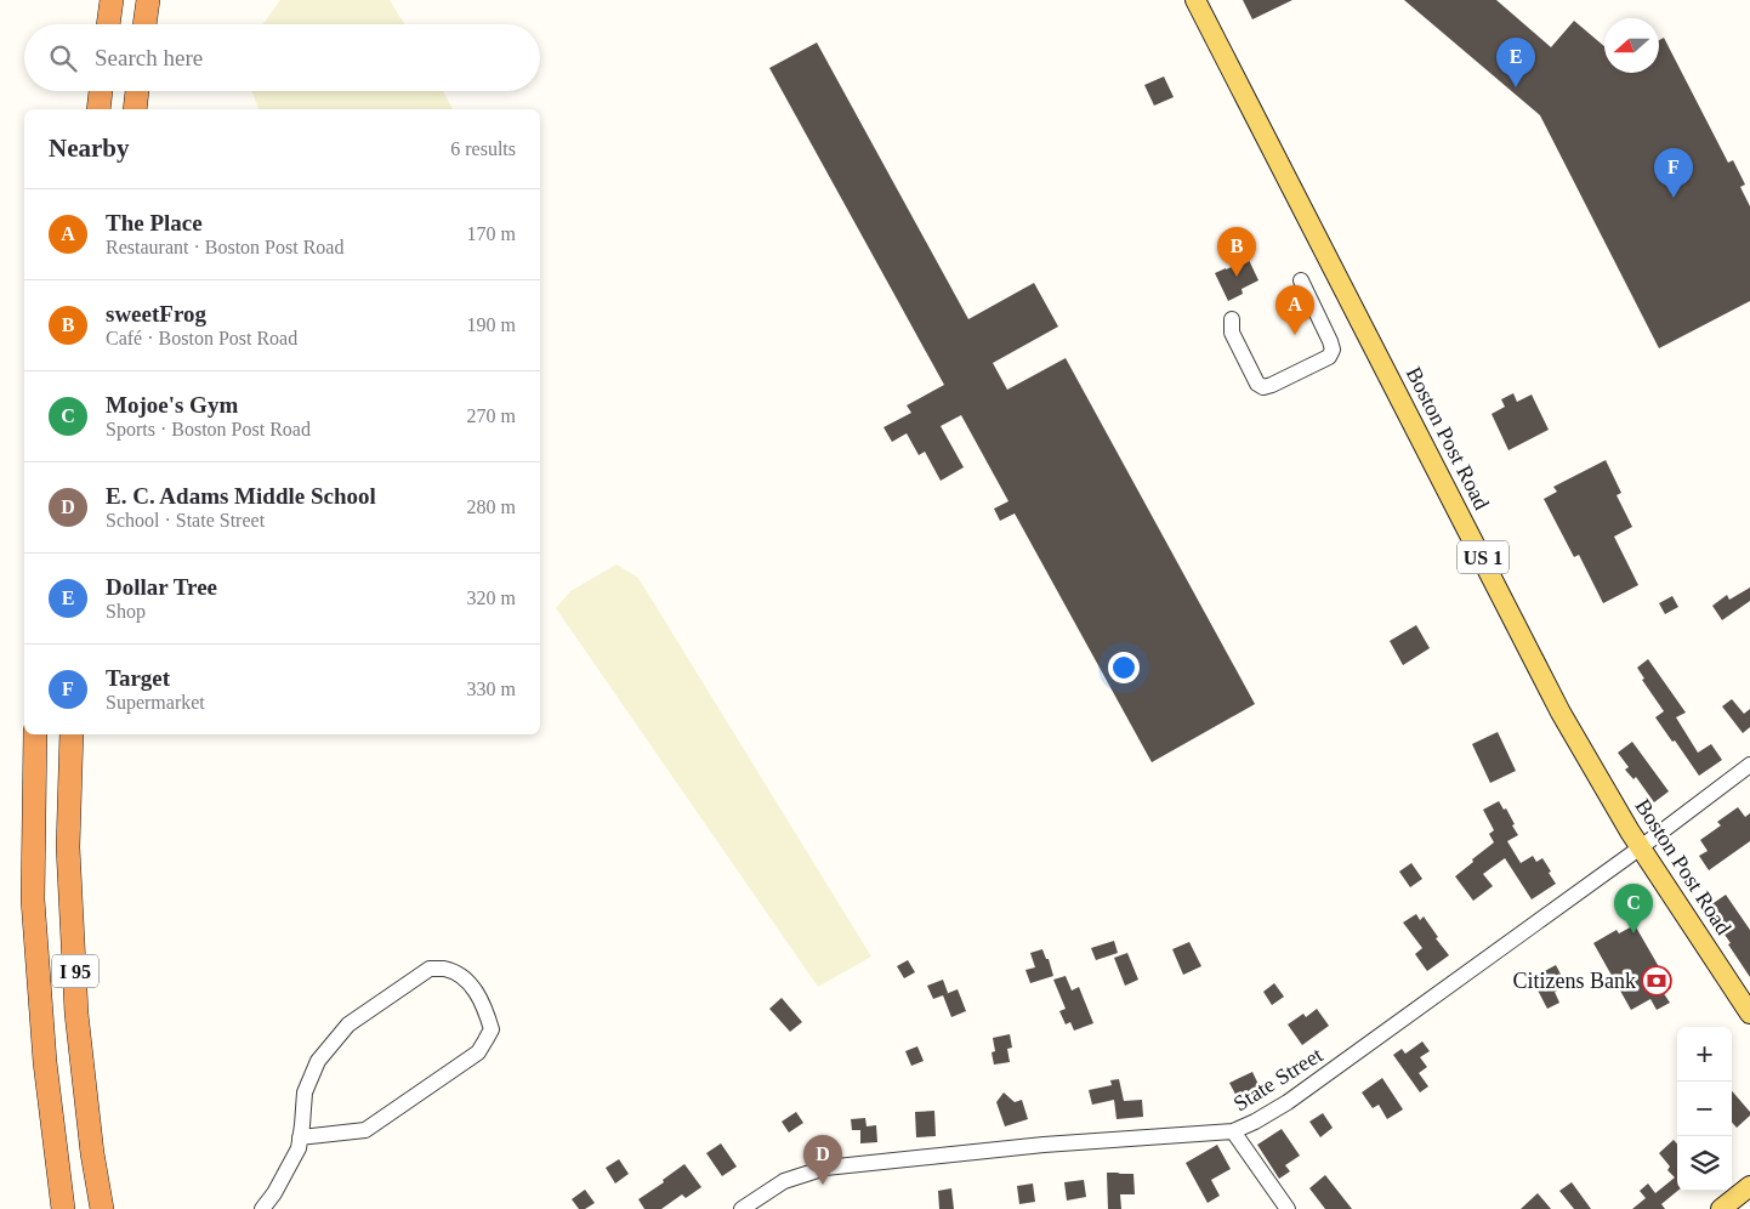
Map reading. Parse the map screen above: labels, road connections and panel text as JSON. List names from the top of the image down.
{
  "streets": {
    "highway": ["I 95"],
    "main road": ["Boston Post Road", "US 1"],
    "street": ["State Street"]
  },
  "crossings": [
    ["Boston Post Road", "State Street"]
  ],
  "places": {
    "bank": ["Citizens Bank"]
  },
  "north": "left",
  "page": {
    "search": "Search here",
    "pins": [
      "E",
      "F",
      "B",
      "A",
      "C",
      "D"
    ],
    "heading": ["Nearby", "6 results"],
    "list": [
      {
        "mark": "A",
        "name": "The Place",
        "note": "Restaurant · Boston Post Road",
        "value": "170 m"
      },
      {
        "mark": "B",
        "name": "sweetFrog",
        "note": "Café · Boston Post Road",
        "value": "190 m"
      },
      {
        "mark": "C",
        "name": "Mojoe's Gym",
        "note": "Sports · Boston Post Road",
        "value": "270 m"
      },
      {
        "mark": "D",
        "name": "E. C. Adams Middle School",
        "note": "School · State Street",
        "value": "280 m"
      },
      {
        "mark": "E",
        "name": "Dollar Tree",
        "note": "Shop",
        "value": "320 m"
      },
      {
        "mark": "F",
        "name": "Target",
        "note": "Supermarket",
        "value": "330 m"
      }
    ],
    "map_buttons": ["+", "−"]
  }
}
